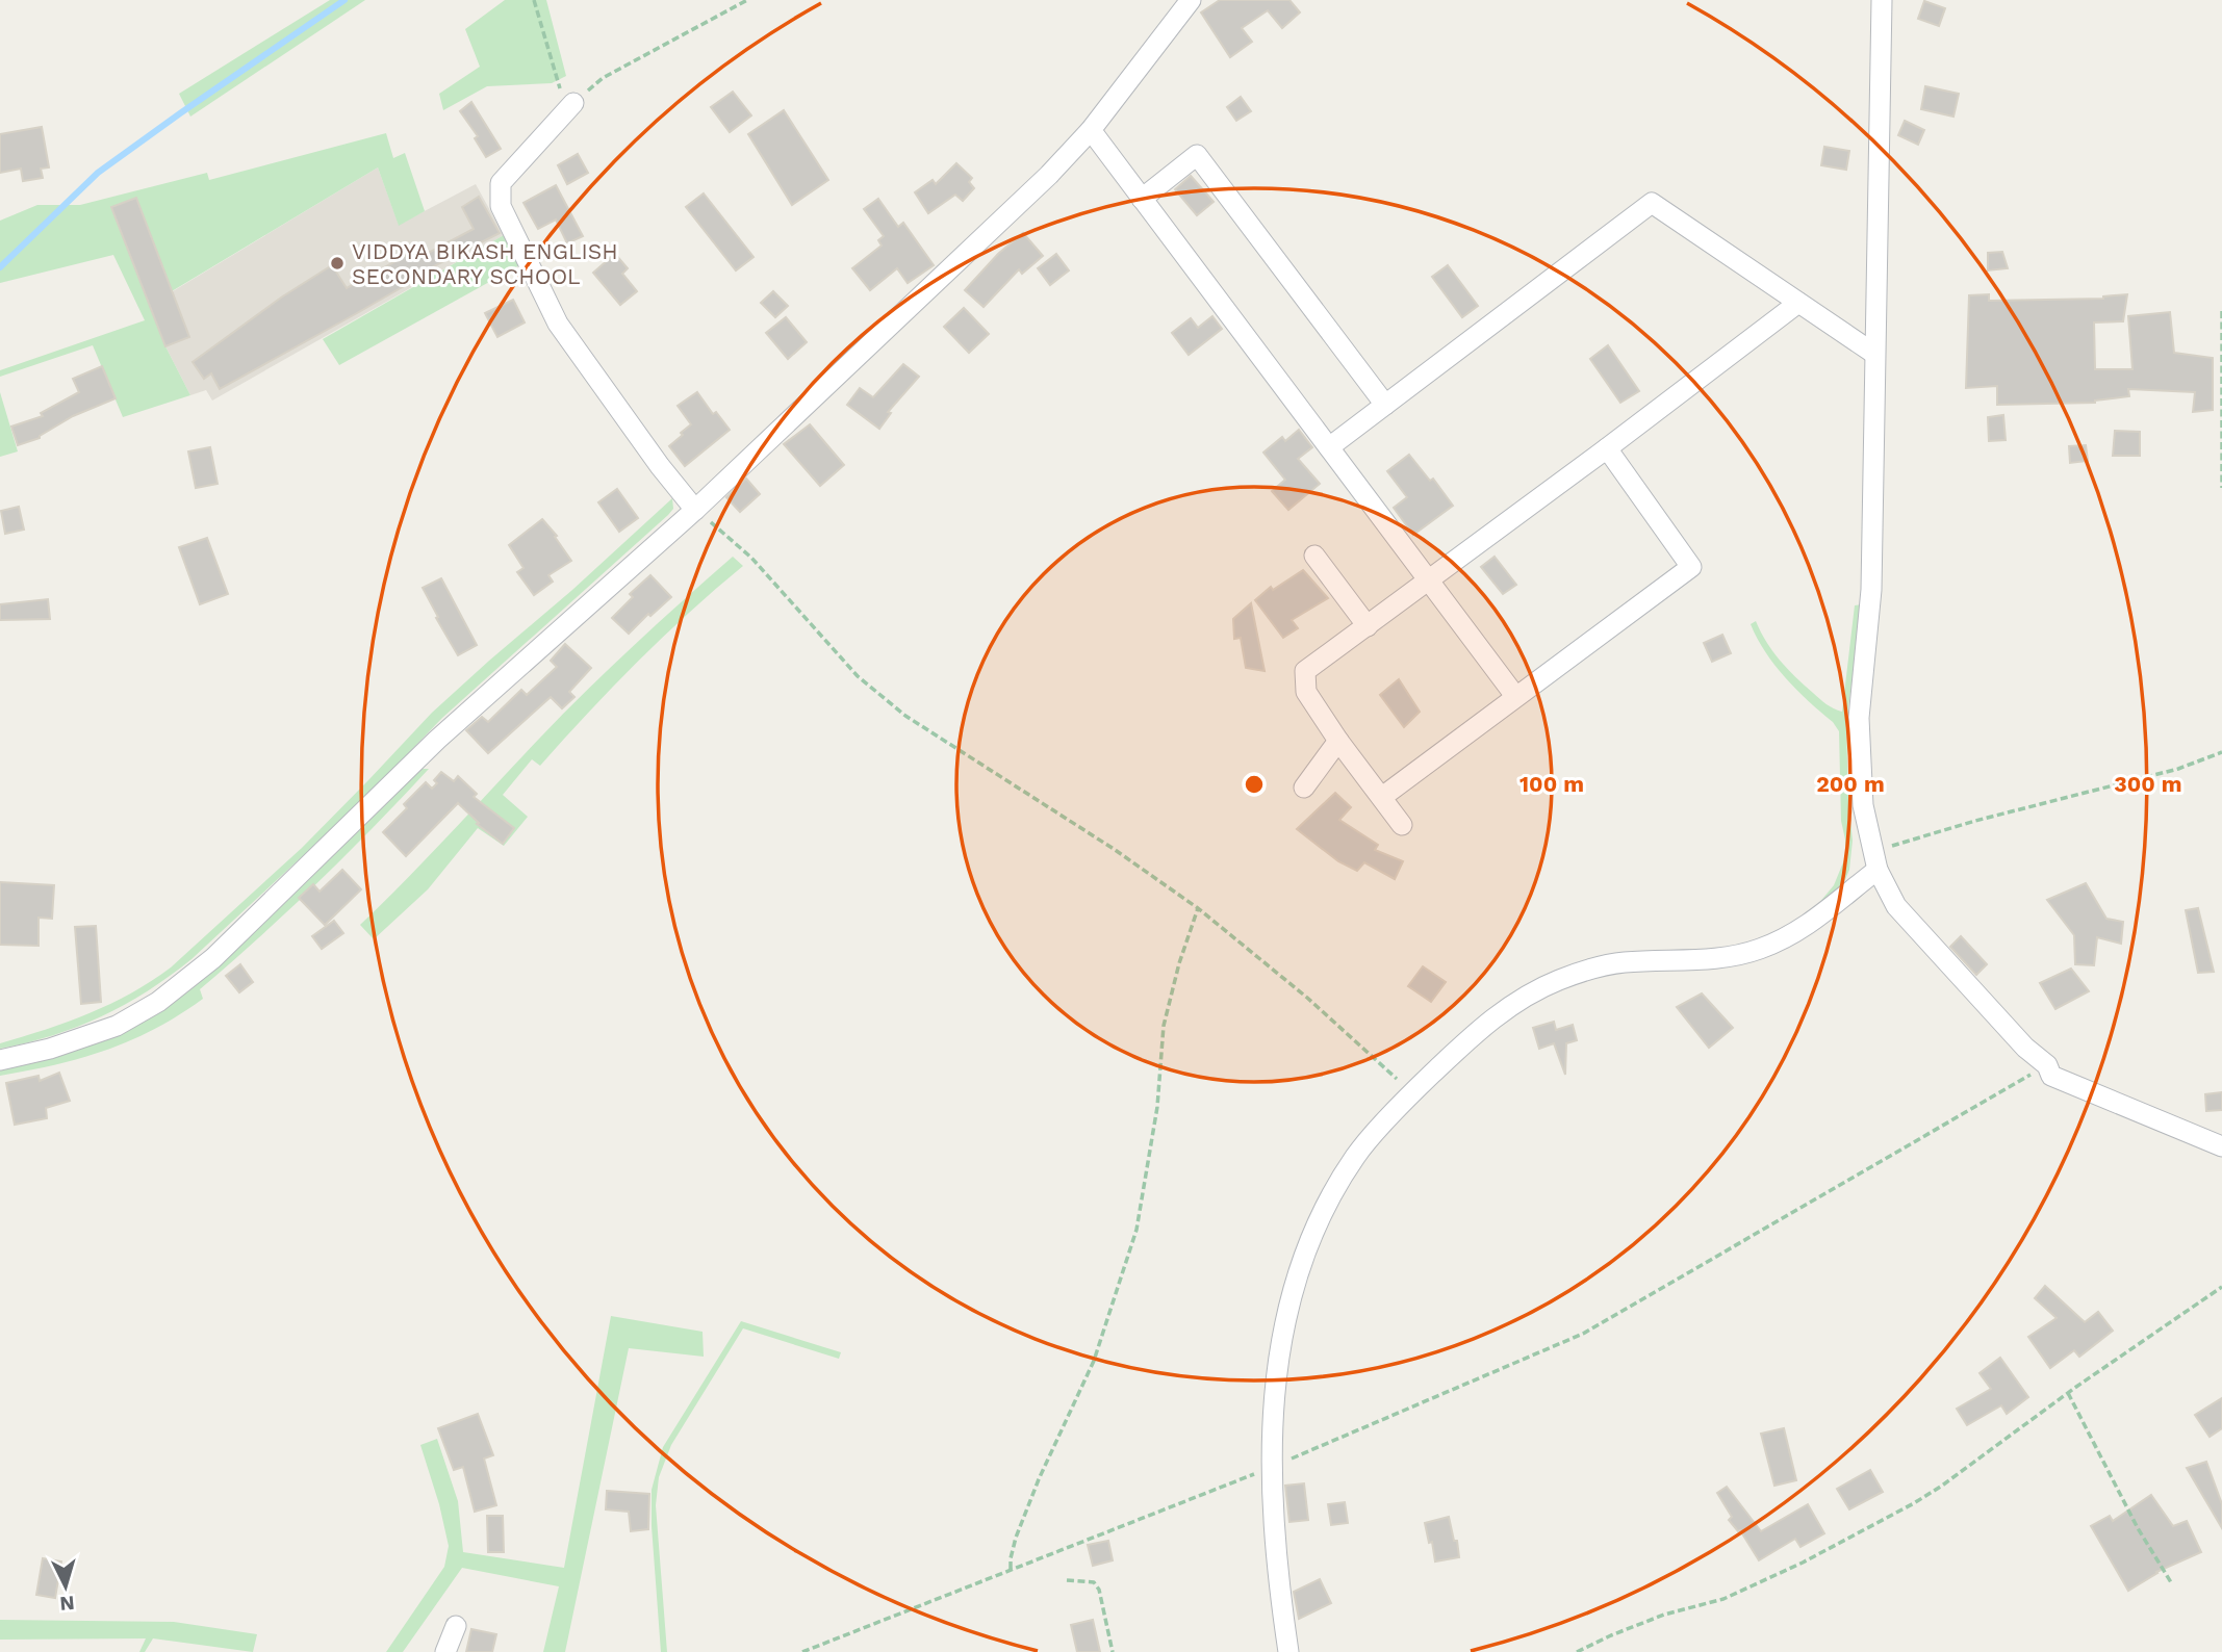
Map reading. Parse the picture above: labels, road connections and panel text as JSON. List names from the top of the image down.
{
  "places": ["VIDDYA BIKASH ENGLISH SECONDARY SCHOOL"],
  "north": "bottom",
  "rings": ["100 m", "200 m", "300 m"]
}
